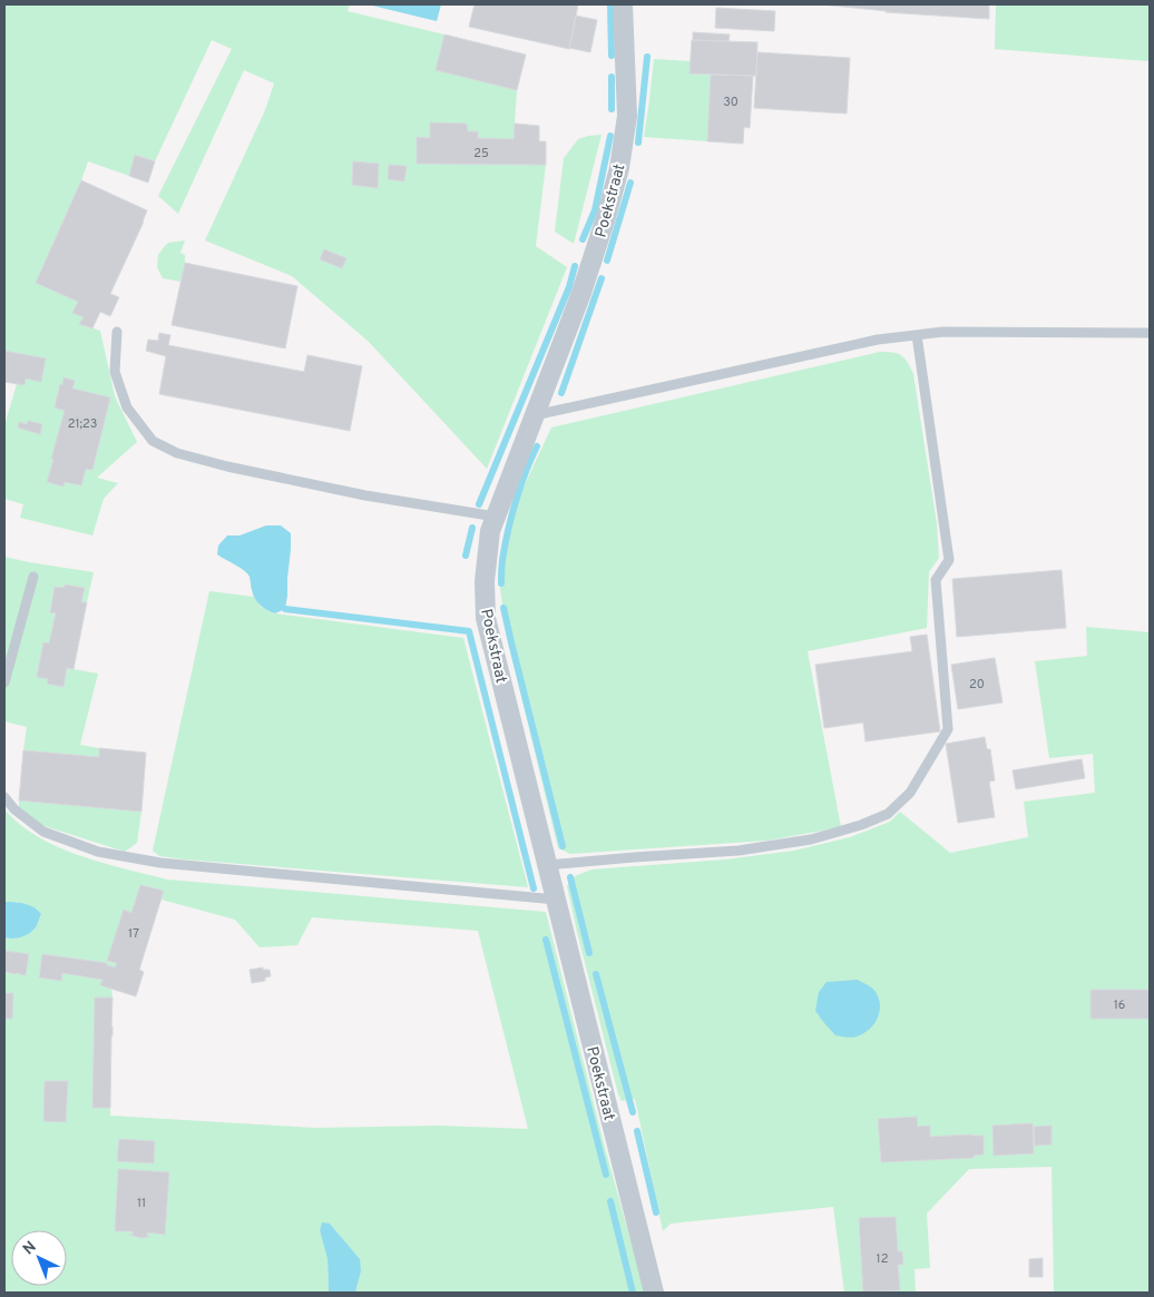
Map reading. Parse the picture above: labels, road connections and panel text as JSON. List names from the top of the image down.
{
  "streets": {
    "street": ["Poekstraat"]
  },
  "house_numbers": [
    "30",
    "25",
    "21;23",
    "20",
    "17",
    "16",
    "11",
    "12"
  ],
  "north": "top left"
}
